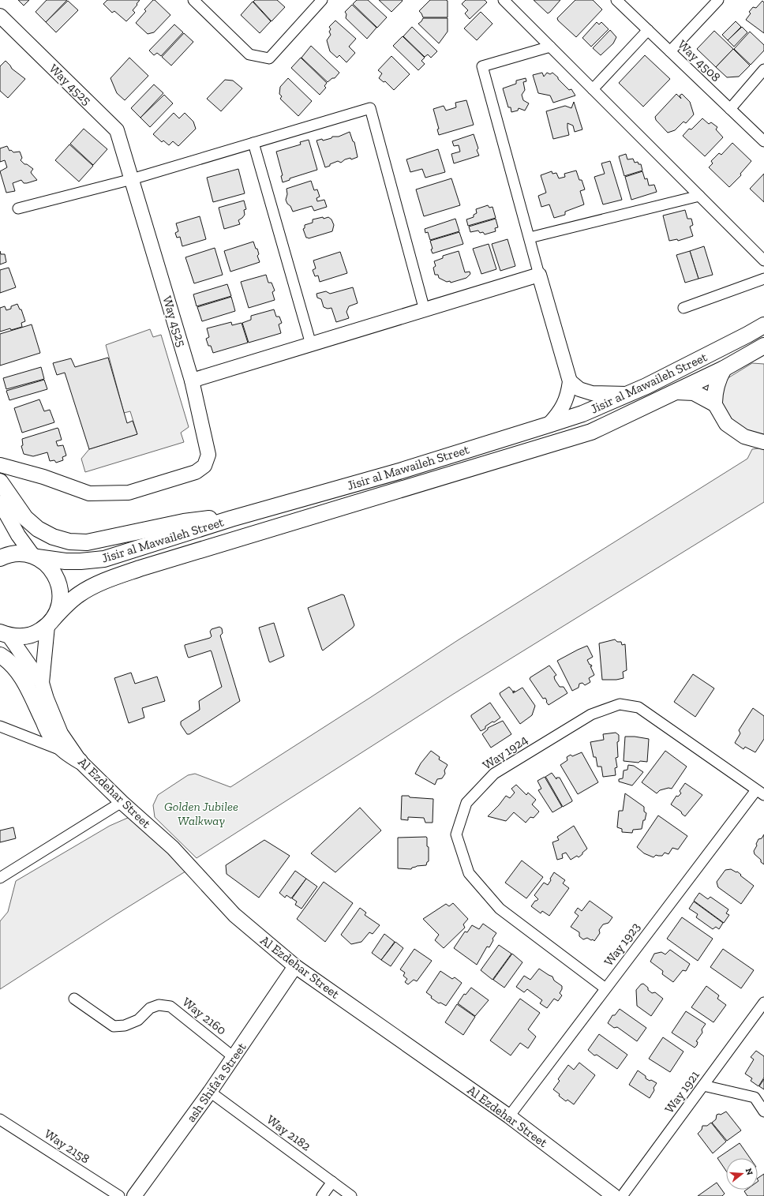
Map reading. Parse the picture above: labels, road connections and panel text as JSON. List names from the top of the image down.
{
  "streets": {
    "main road": ["Jisir al Mawaileh Street"],
    "street": [
      "Way 4508",
      "Way 4525",
      "Way 1924",
      "Al Ezdehar Street",
      "Way 1923",
      "Way 2160",
      "ash Shifa'a Street",
      "Way 1921",
      "Way 2182",
      "Way 2158"
    ]
  },
  "crossings": [
    ["Jisir al Mawaileh Street", "Al Ezdehar Street"],
    ["Way 1924", "Way 1923"],
    ["Al Ezdehar Street", "Way 1923"],
    ["Al Ezdehar Street", "ash Shifa'a Street"],
    ["Way 2160", "ash Shifa'a Street"],
    ["ash Shifa'a Street", "Way 2182"]
  ],
  "parks": ["Golden Jubilee Walkway"],
  "north": "right"
}
